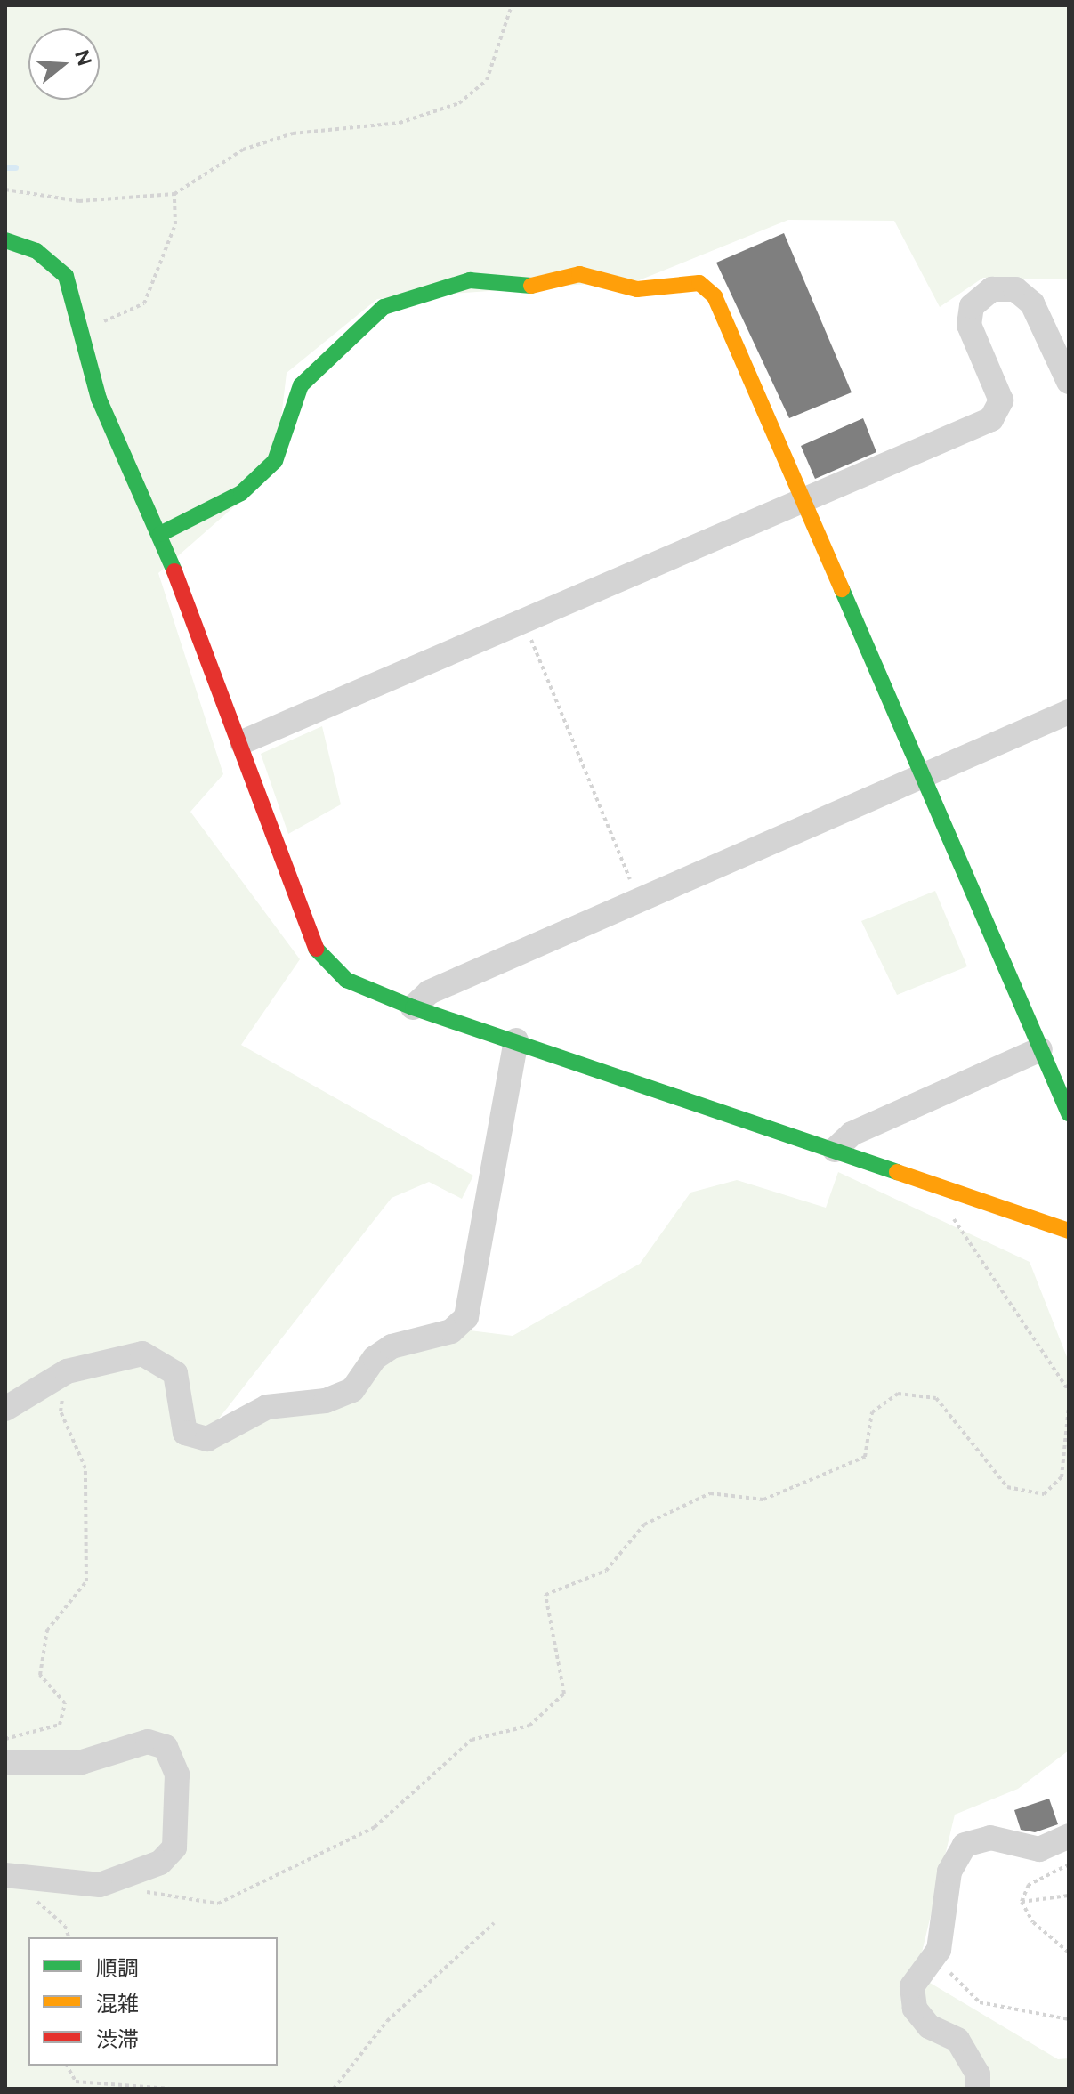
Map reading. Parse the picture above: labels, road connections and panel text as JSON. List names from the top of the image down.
{
  "legend": ["順調", "混雑", "渋滞"],
  "north": "right"
}
